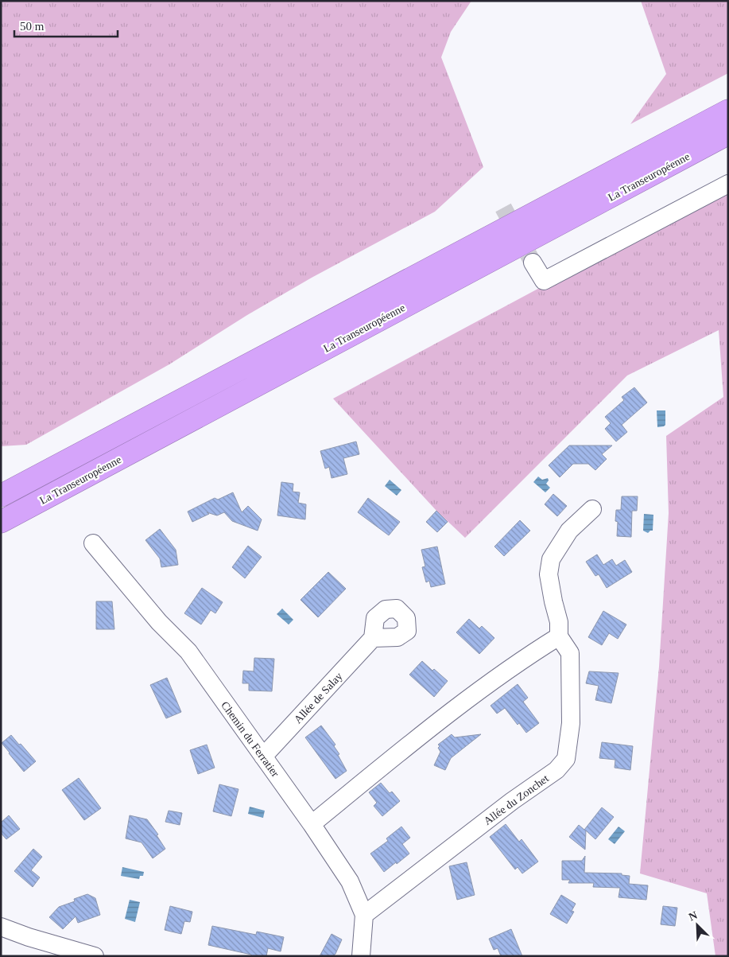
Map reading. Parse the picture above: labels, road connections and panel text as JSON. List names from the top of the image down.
{
  "streets": {
    "highway": ["La Transeuropéenne"],
    "street": ["Allée de Salay", "Chemin du Ferratier", "Allée du Zonchet"]
  },
  "crossings": [
    ["Allée de Salay", "Chemin du Ferratier"],
    ["Chemin du Ferratier", "Allée du Zonchet"]
  ],
  "scale_bar": "50 m",
  "north": "top left"
}
